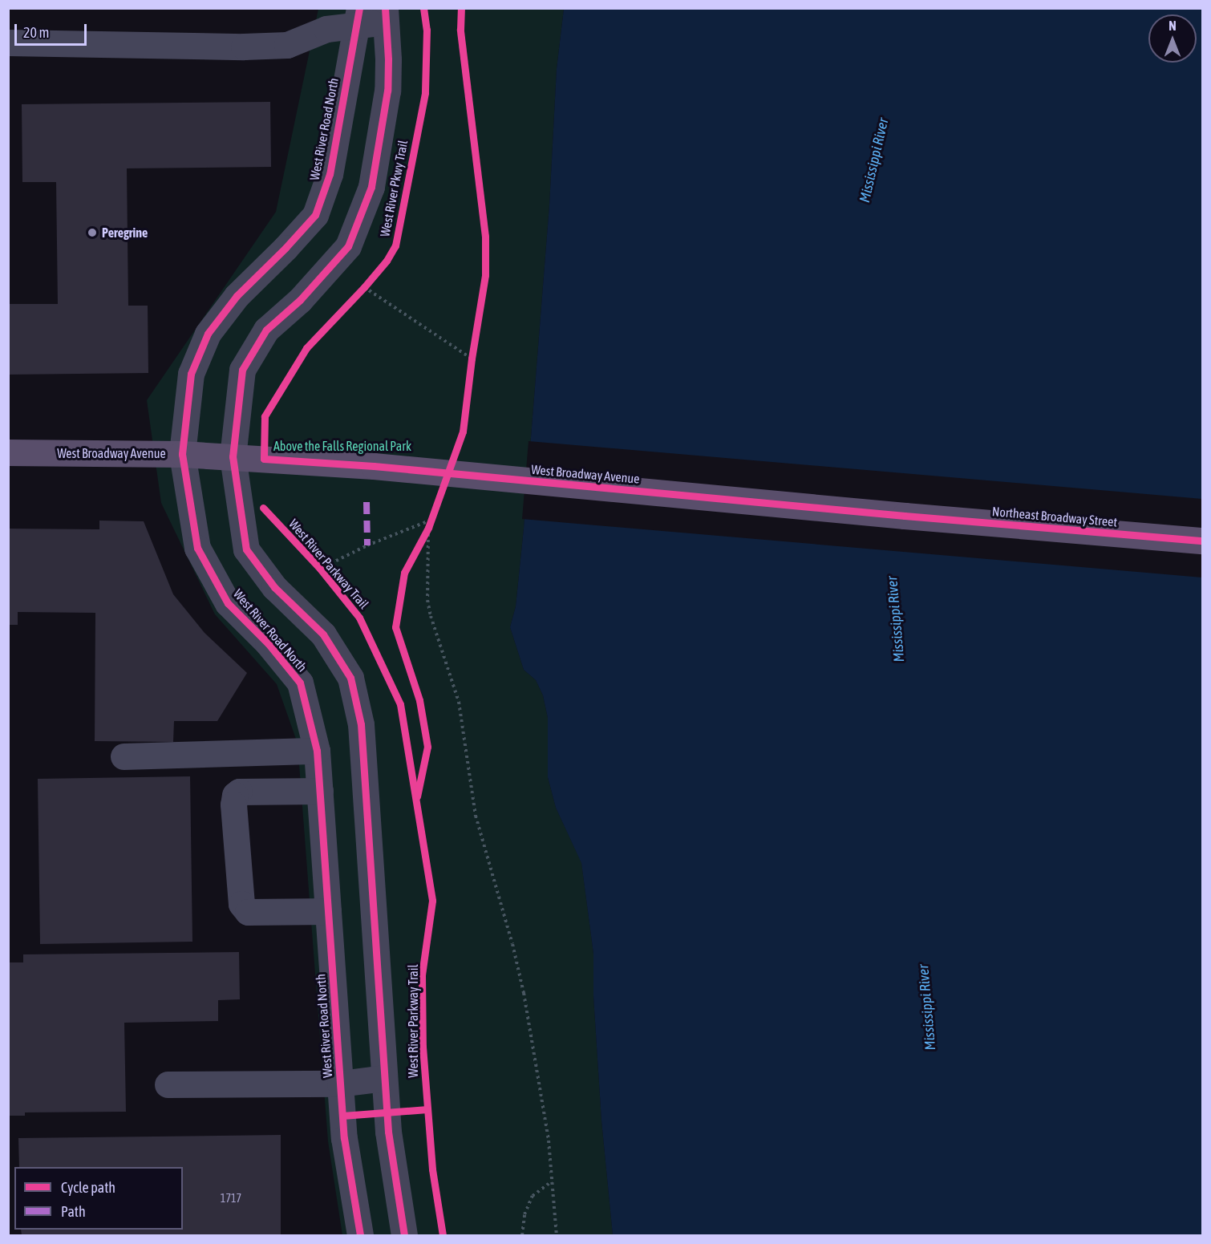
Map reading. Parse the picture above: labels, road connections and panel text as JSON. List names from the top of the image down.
{
  "streets": {
    "main road": ["West Broadway Avenue", "Northeast Broadway Street"],
    "street": ["West River Road North"],
    "cycle path": ["West River Pkwy Trail", "West River Parkway Trail"]
  },
  "crossings": [
    ["West River Road North", "West Broadway Avenue"],
    ["West Broadway Avenue", "Northeast Broadway Street"]
  ],
  "water": ["Mississippi River"],
  "parks": ["Above the Falls Regional Park"],
  "places": ["Peregrine"],
  "house_numbers": ["1717"],
  "legend": ["Cycle path", "Path"],
  "scale_bar": "20 m",
  "north": "top"
}
